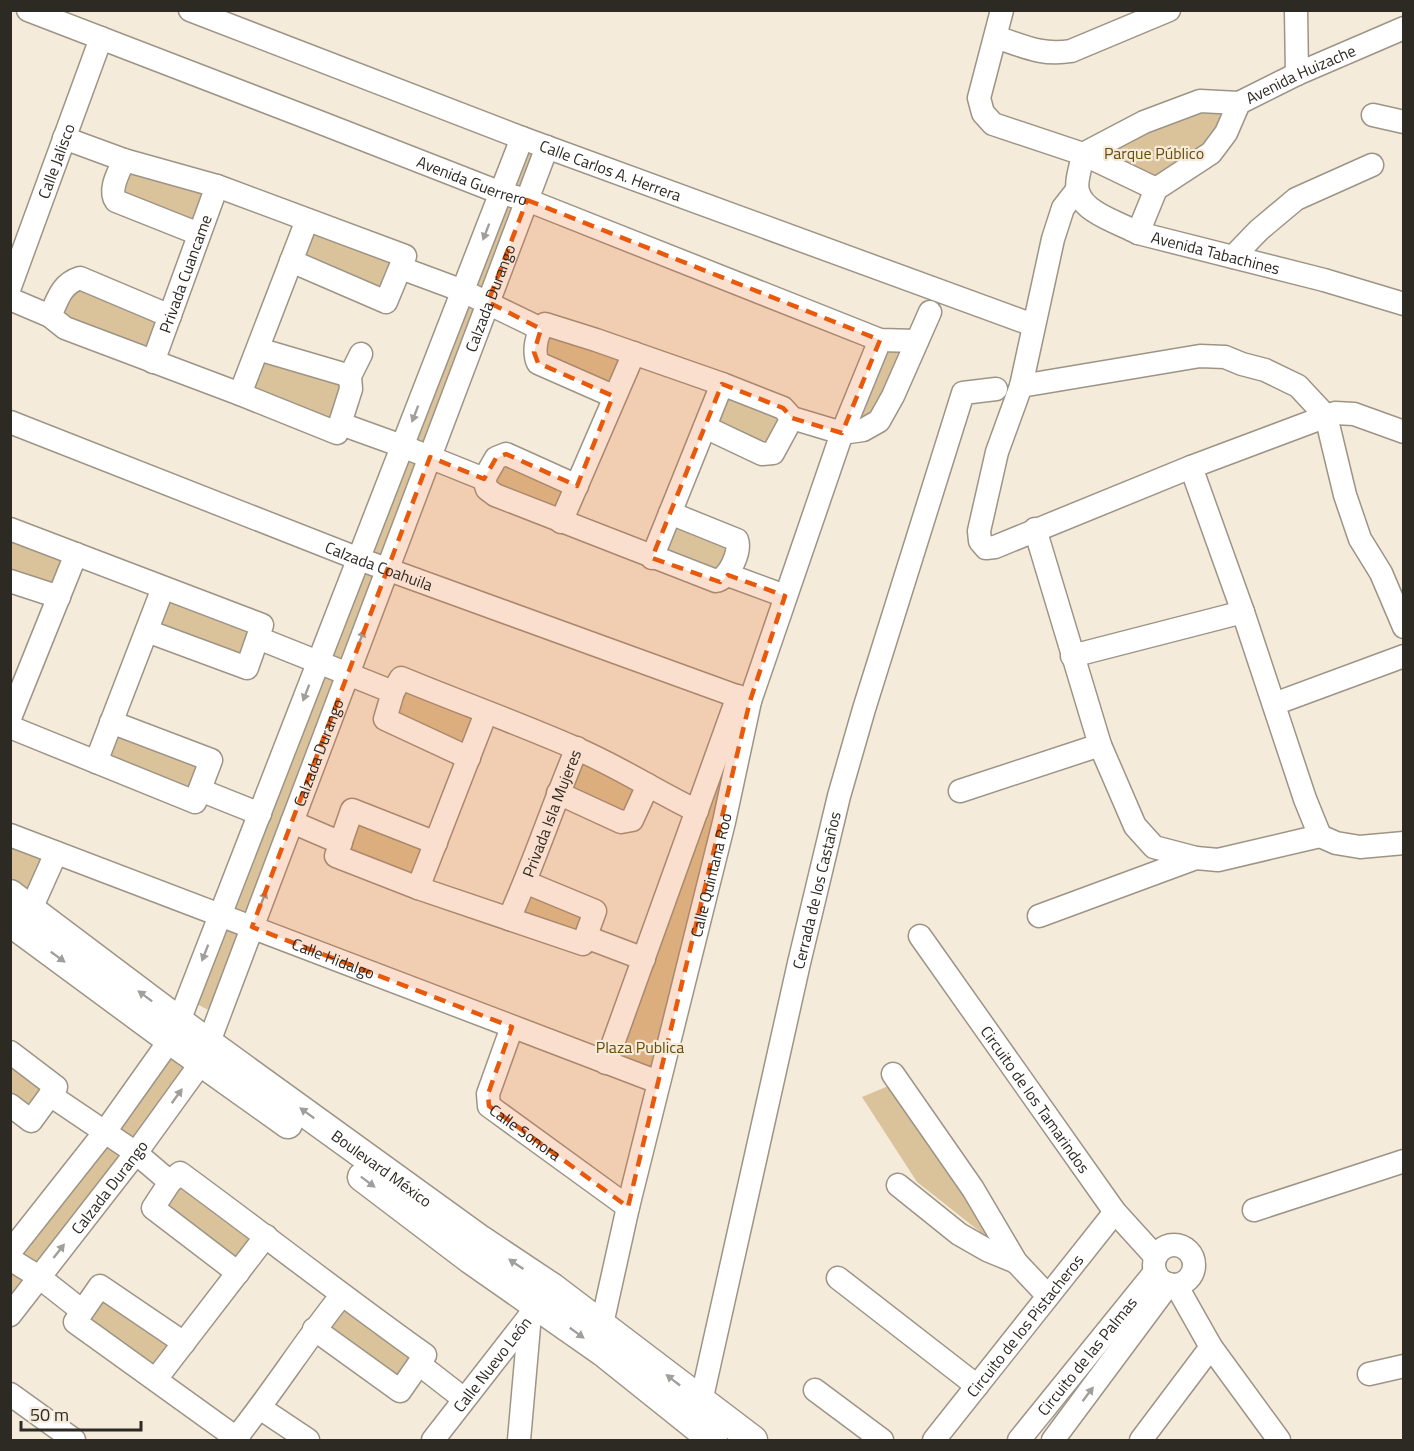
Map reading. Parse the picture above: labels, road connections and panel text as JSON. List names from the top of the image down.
{
  "streets": {
    "main road": ["Boulevard México"],
    "street": [
      "Avenida Huizache",
      "Calle Jalisco",
      "Calle Carlos A. Herrera",
      "Avenida Guerrero",
      "Avenida Tabachines",
      "Privada Cuancame",
      "Calzada Durango",
      "Calzada Coahuila",
      "Privada Isla Mujeres",
      "Calle Quintana Roo",
      "Cerrada de los Castaños",
      "Calle Hidalgo",
      "Circuito de los Tamarindos",
      "Calle Sonora",
      "Circuito de los Pistacheros",
      "Circuito de las Palmas",
      "Calle Nuevo León"
    ]
  },
  "crossings": [
    ["Calle Jalisco", "Avenida Guerrero"],
    ["Calle Carlos A. Herrera", "Calzada Durango"],
    ["Avenida Guerrero", "Calzada Durango"],
    ["Avenida Guerrero", "Calle Quintana Roo"],
    ["Calzada Durango", "Calzada Coahuila"],
    ["Calzada Durango", "Calle Hidalgo"],
    ["Calzada Durango", "Boulevard México"],
    ["Calzada Coahuila", "Calle Quintana Roo"],
    ["Privada Isla Mujeres", "Calle Quintana Roo"],
    ["Calle Quintana Roo", "Calle Hidalgo"],
    ["Calle Quintana Roo", "Calle Sonora"],
    ["Calle Quintana Roo", "Boulevard México"],
    ["Cerrada de los Castaños", "Boulevard México"],
    ["Calle Hidalgo", "Calle Sonora"],
    ["Circuito de los Tamarindos", "Circuito de los Pistacheros"],
    ["Circuito de los Tamarindos", "Circuito de las Palmas"],
    ["Boulevard México", "Calle Nuevo León"]
  ],
  "parks": ["Parque Público", "Plaza Publica"],
  "scale_bar": "50 m"
}
